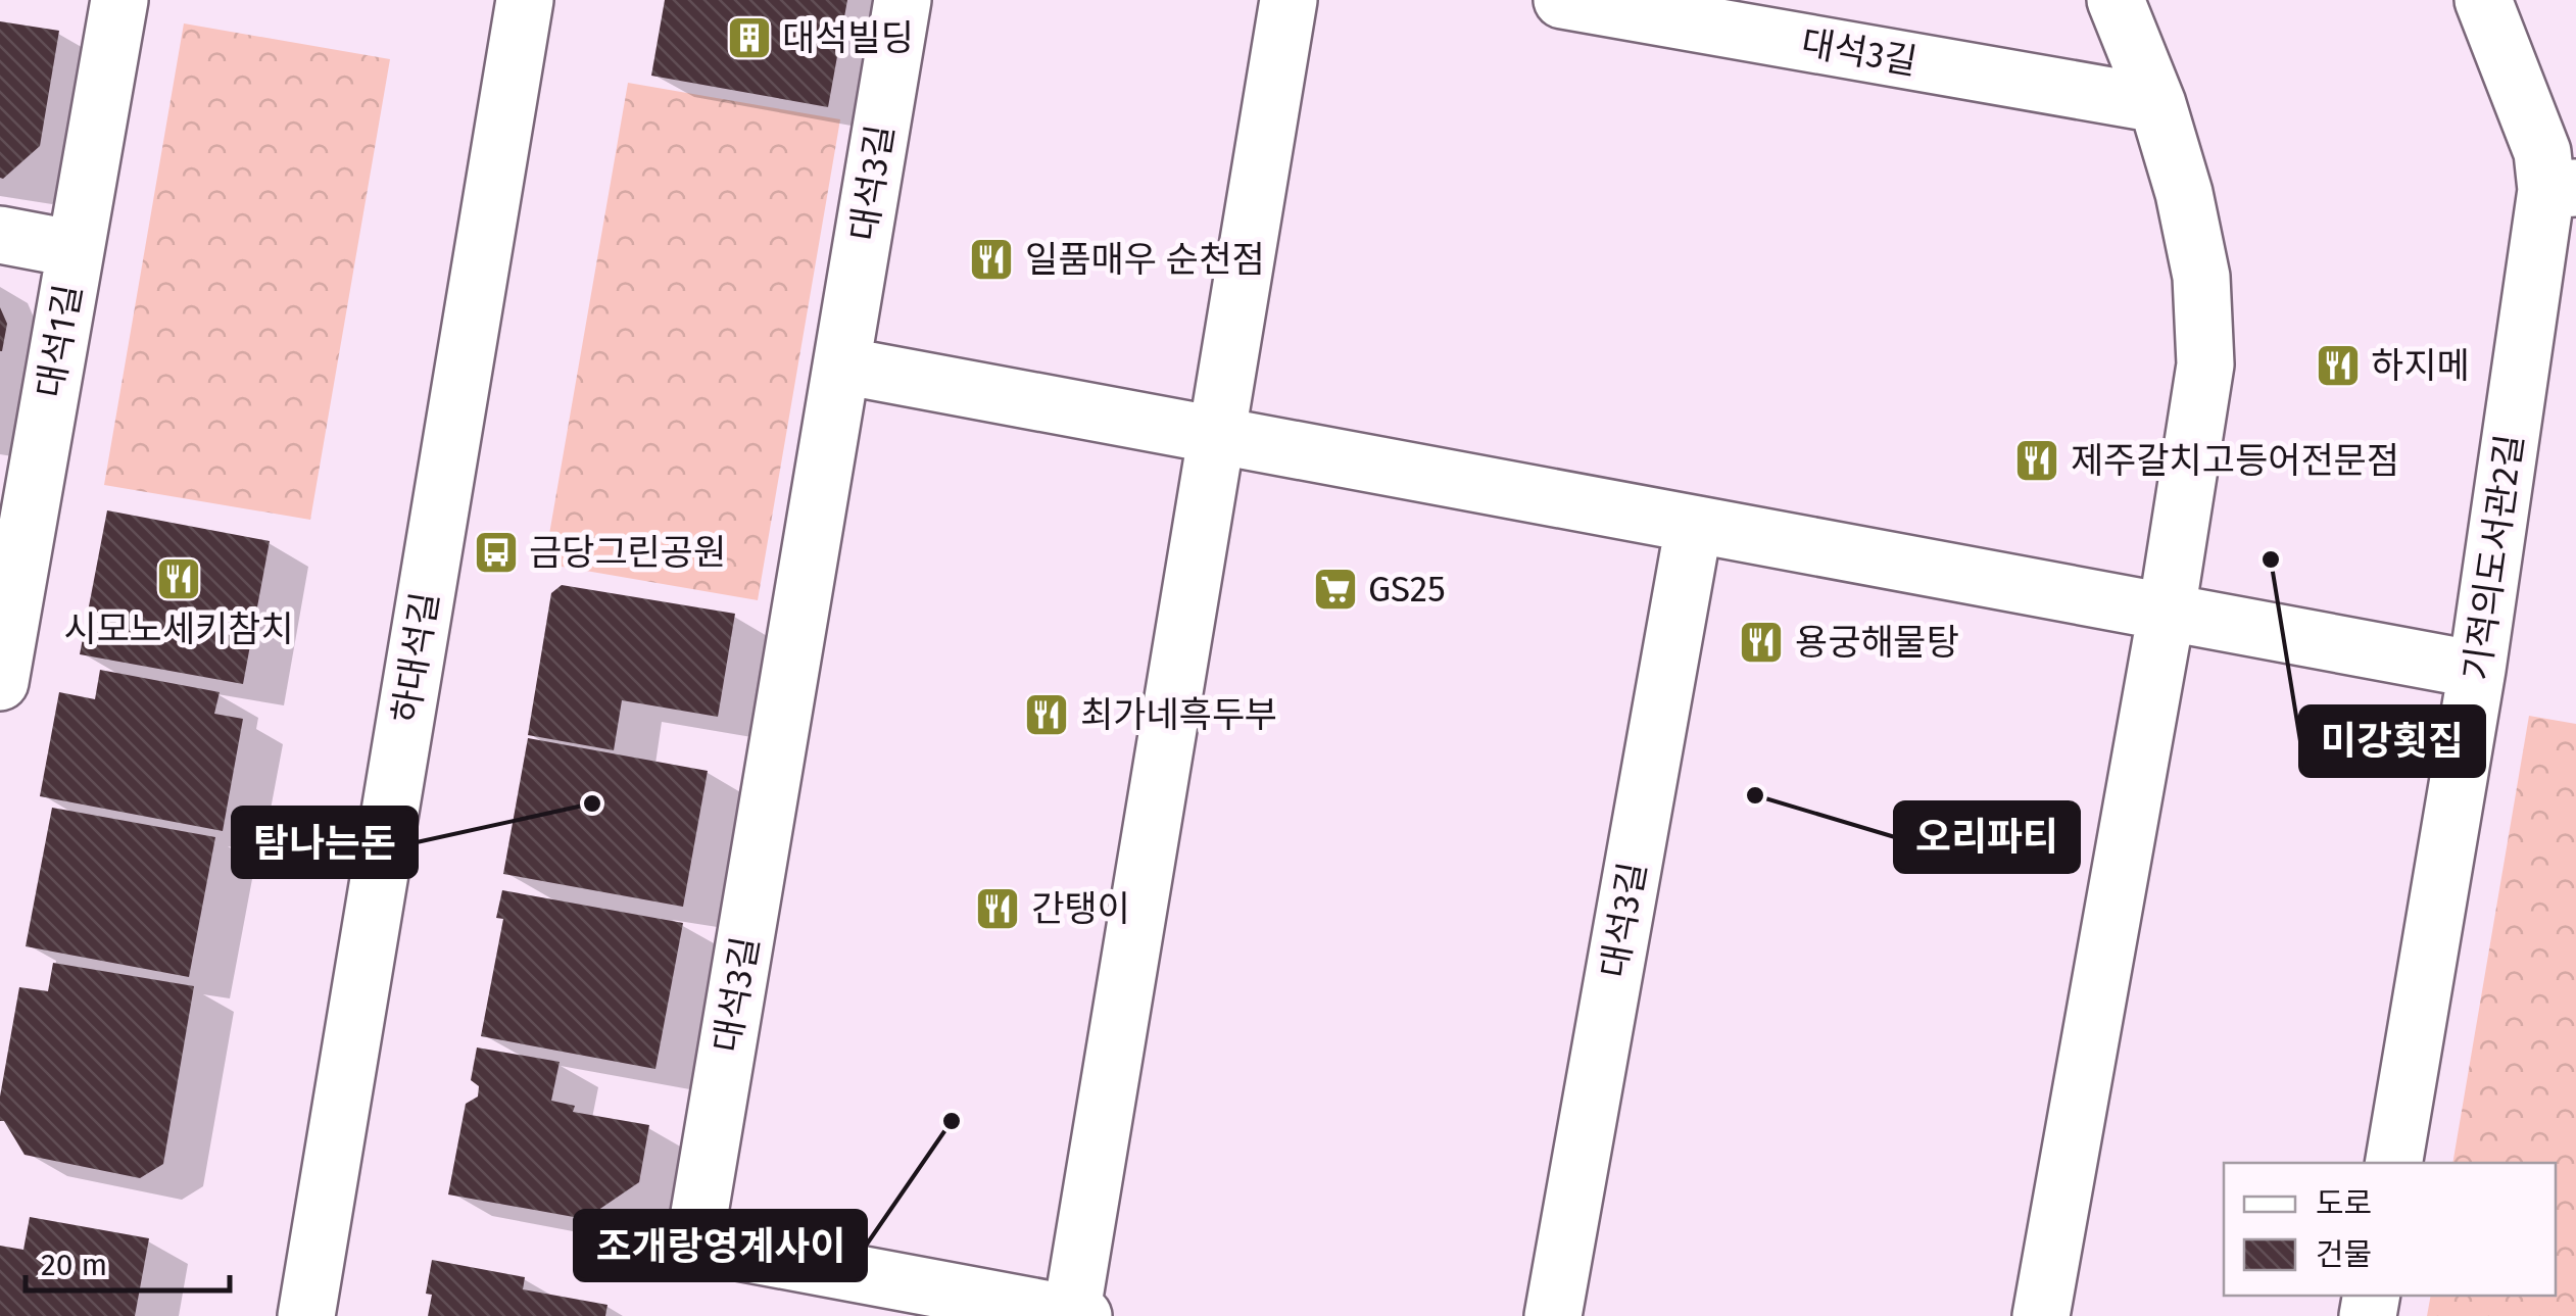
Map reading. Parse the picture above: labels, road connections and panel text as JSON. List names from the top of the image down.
{
  "streets": {
    "street": [
      "대석3길",
      "대석1길",
      "기적의도서관2길",
      "하대석길"
    ]
  },
  "places": {
    "building": ["대석빌딩"],
    "restaurant": [
      "일품매우 순천점",
      "하지메",
      "제주갈치고등어전문점",
      "시모노세키참치",
      "용궁해물탕",
      "최가네흑두부",
      "간탱이"
    ],
    "bus stop": ["금당그린공원"],
    "other": [
      "미강횟집",
      "오리파티",
      "탐나는돈",
      "조개랑영계사이"
    ],
    "supermarket": ["GS25"]
  },
  "legend": ["도로", "건물"],
  "scale_bar": "20 m"
}
